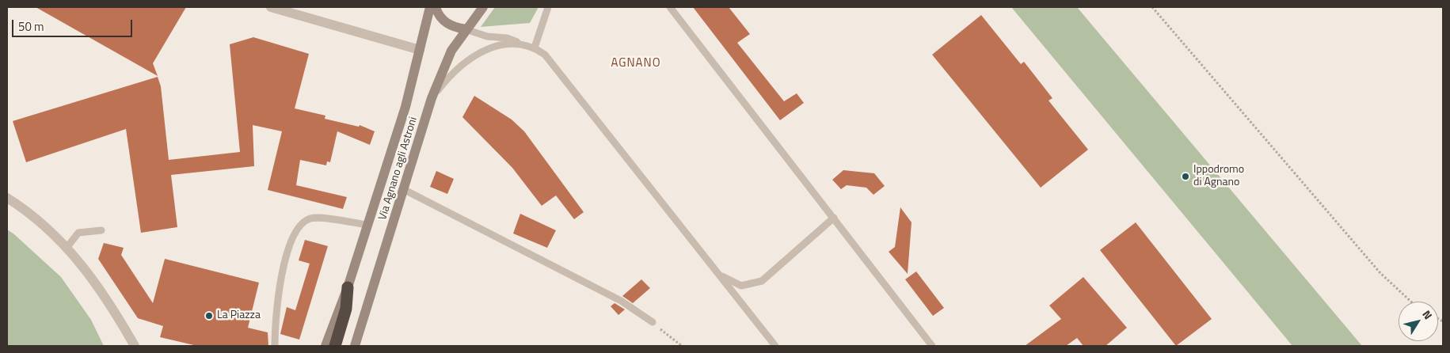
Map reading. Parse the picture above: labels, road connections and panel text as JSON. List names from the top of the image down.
{
  "streets": {
    "main road": ["Via Agnano agli Astroni"]
  },
  "districts": ["AGNANO"],
  "places": ["Ippodromo di Agnano", "La Piazza"],
  "scale_bar": "50 m",
  "north": "top right"
}
